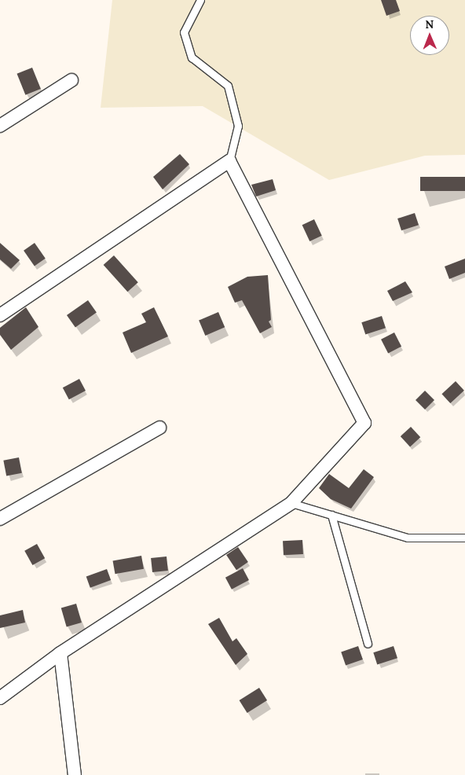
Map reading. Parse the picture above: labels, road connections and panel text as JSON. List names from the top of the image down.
{
  "north": "top"
}
